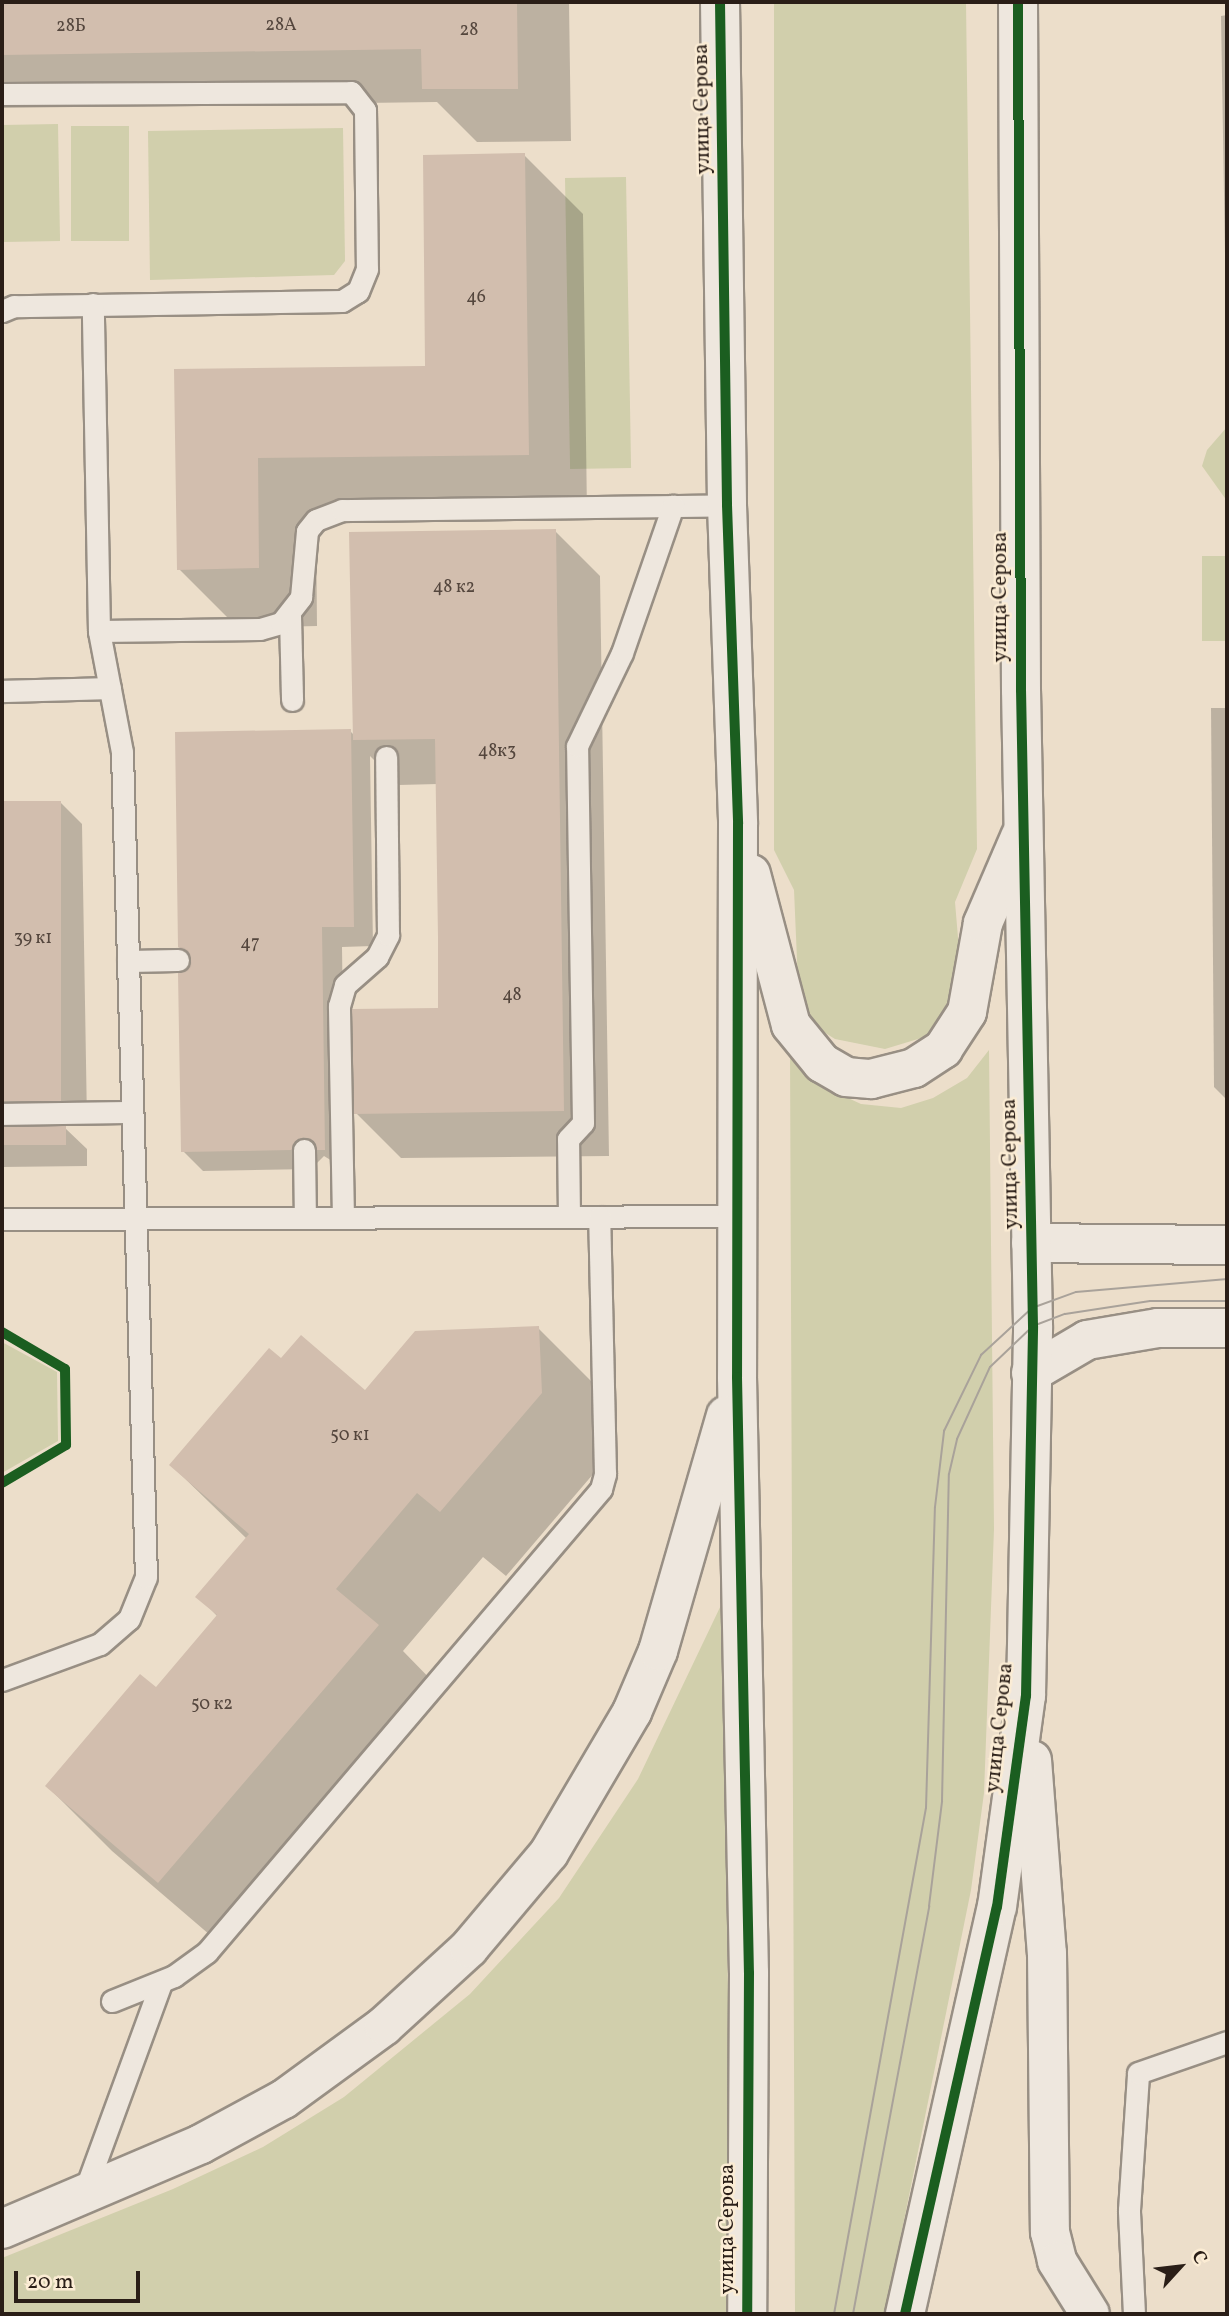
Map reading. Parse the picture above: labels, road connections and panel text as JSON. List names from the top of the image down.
{
  "streets": {
    "street": ["улица Серова"]
  },
  "house_numbers": [
    "28А",
    "28Б",
    "28",
    "46",
    "48 к2",
    "48к3",
    "39 к1",
    "47",
    "48",
    "50 к1",
    "50 к2"
  ],
  "scale_bar": "20 m",
  "north": "top right"
}
